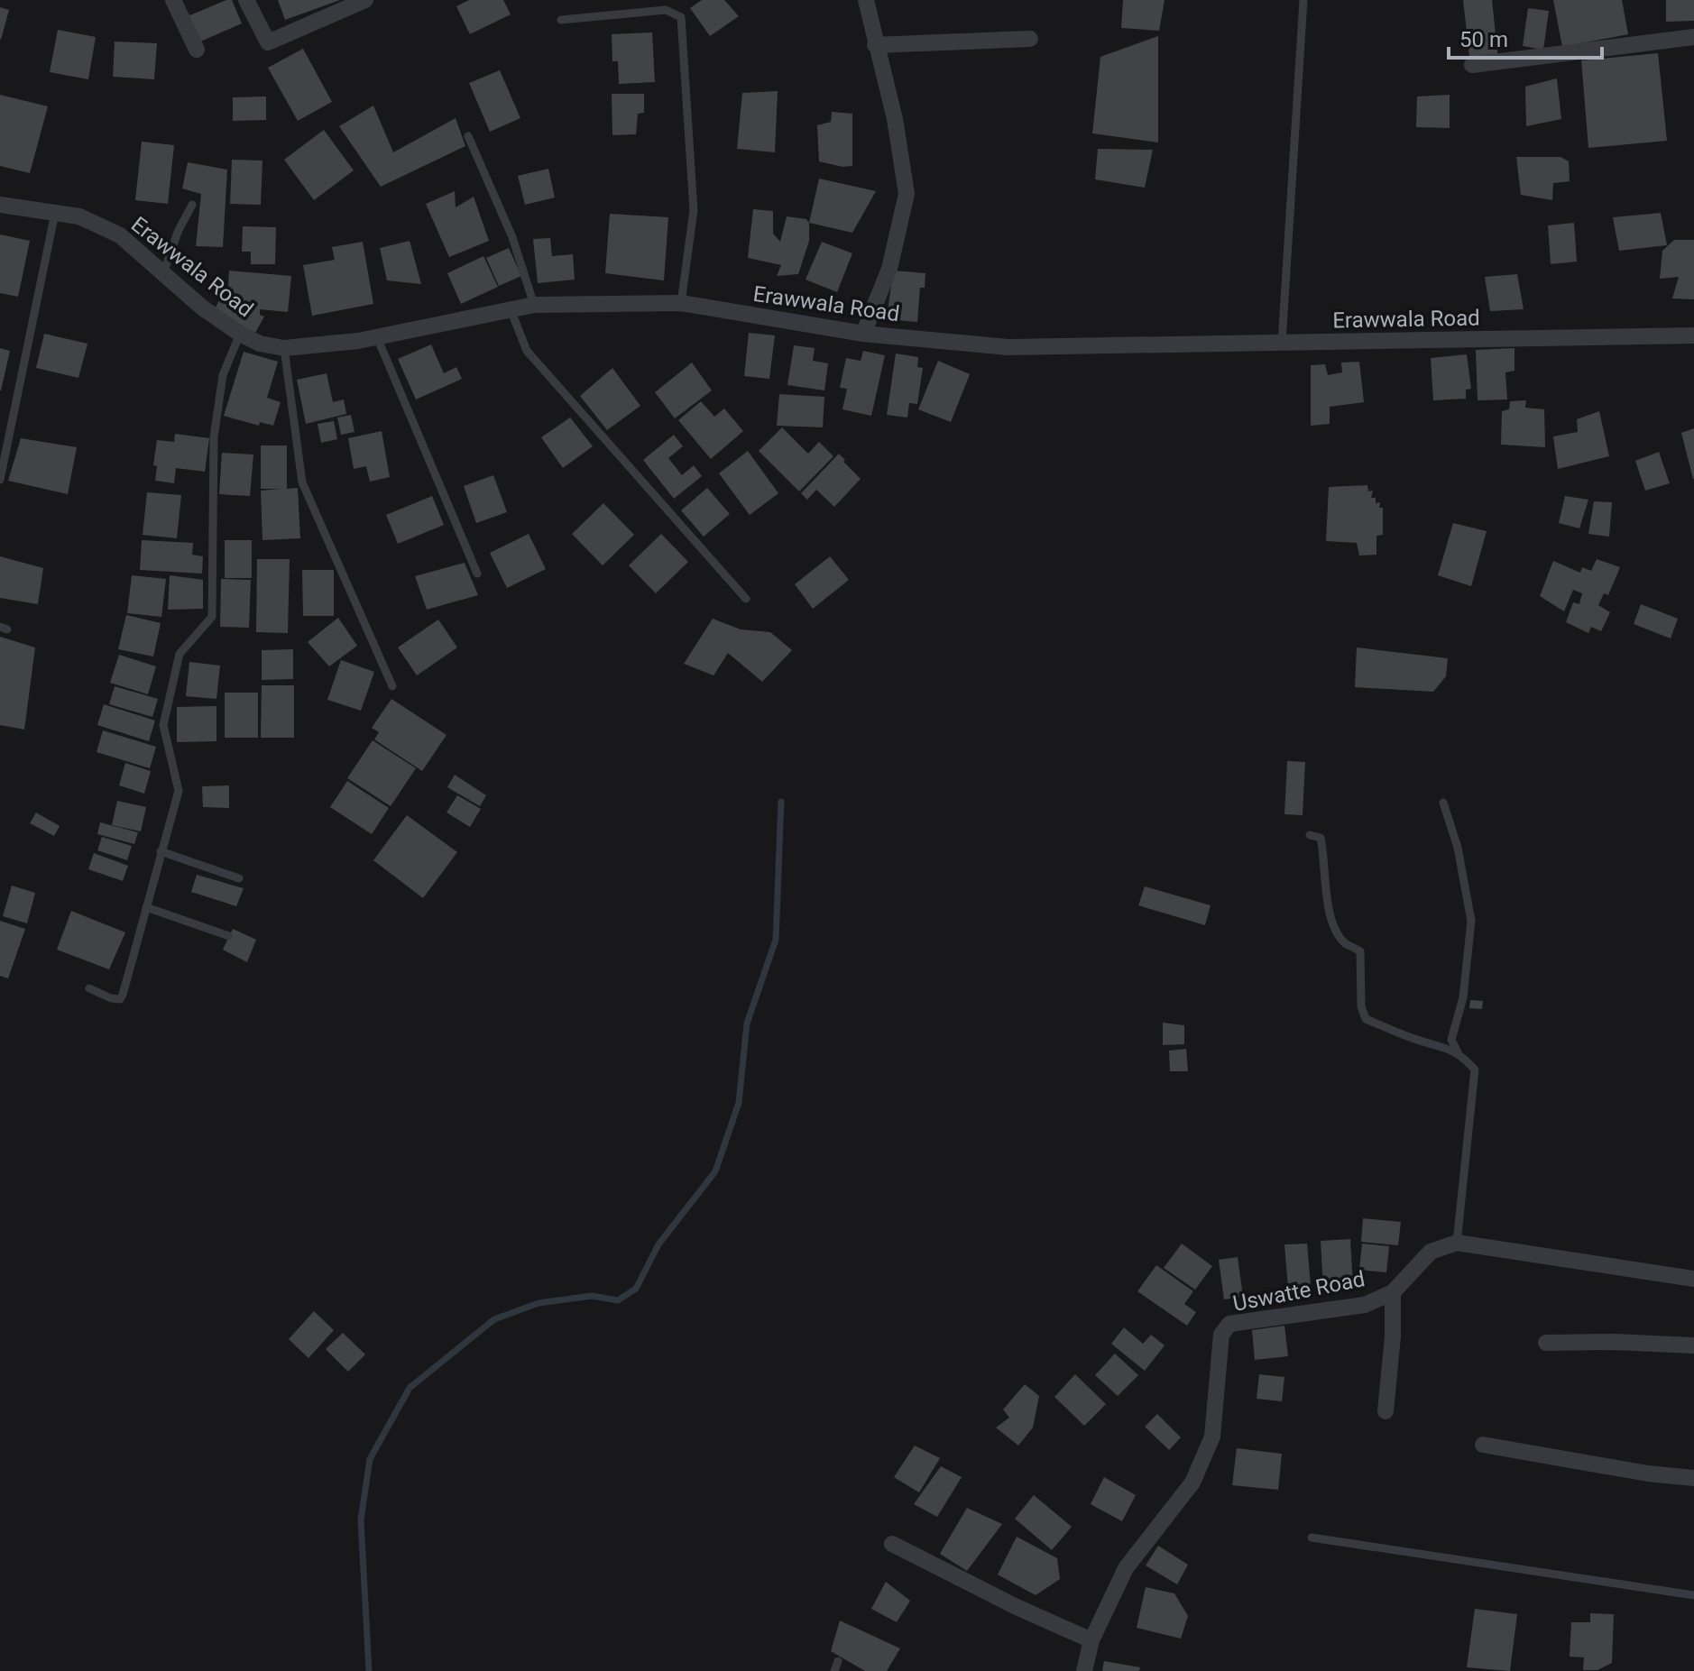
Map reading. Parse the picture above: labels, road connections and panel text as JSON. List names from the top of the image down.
{
  "streets": {
    "street": ["Erawwala Road", "Uswatte Road"]
  },
  "scale_bar": "50 m"
}
